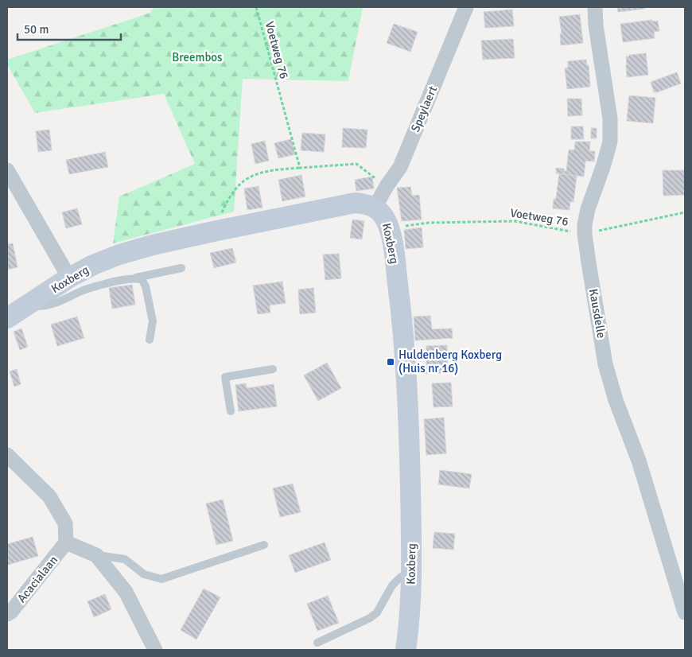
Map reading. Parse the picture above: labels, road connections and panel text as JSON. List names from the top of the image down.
{
  "streets": {
    "street": [
      "Speylaert",
      "Koxberg",
      "Kausdelle",
      "Acacialaan"
    ],
    "path": ["Voetweg 76"]
  },
  "crossings": [
    ["Voetweg 76", "Koxberg"],
    ["Voetweg 76", "Kausdelle"],
    ["Speylaert", "Koxberg"]
  ],
  "parks": ["Breembos"],
  "places": {
    "transit": ["Huldenberg Koxberg (Huis nr 16)"]
  },
  "scale_bar": "50 m"
}
